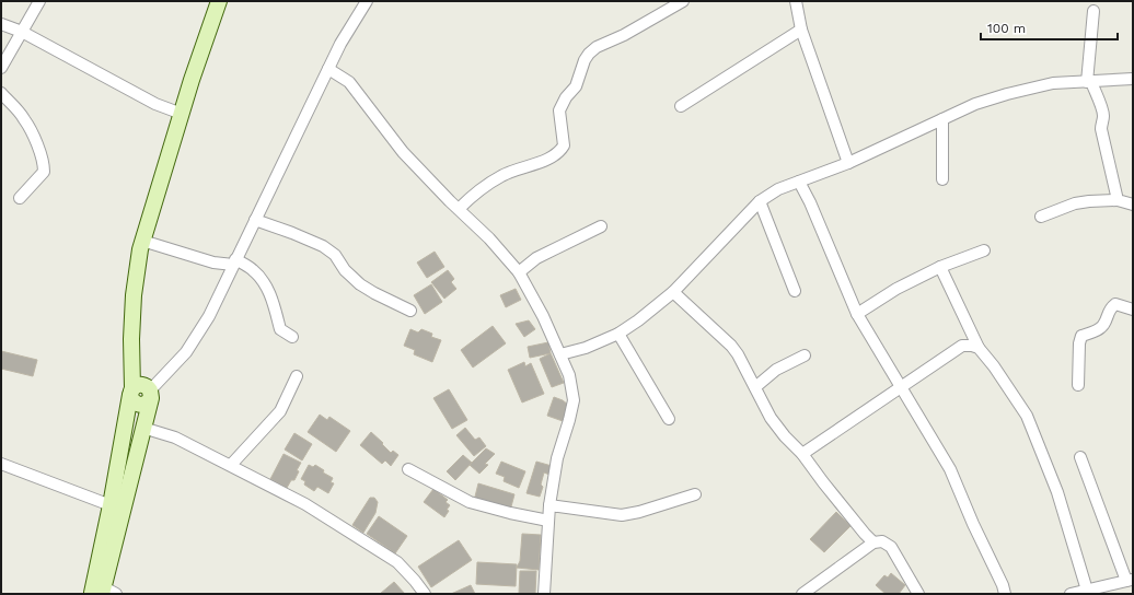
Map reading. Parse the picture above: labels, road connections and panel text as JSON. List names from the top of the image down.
{
  "scale_bar": "100 m"
}
